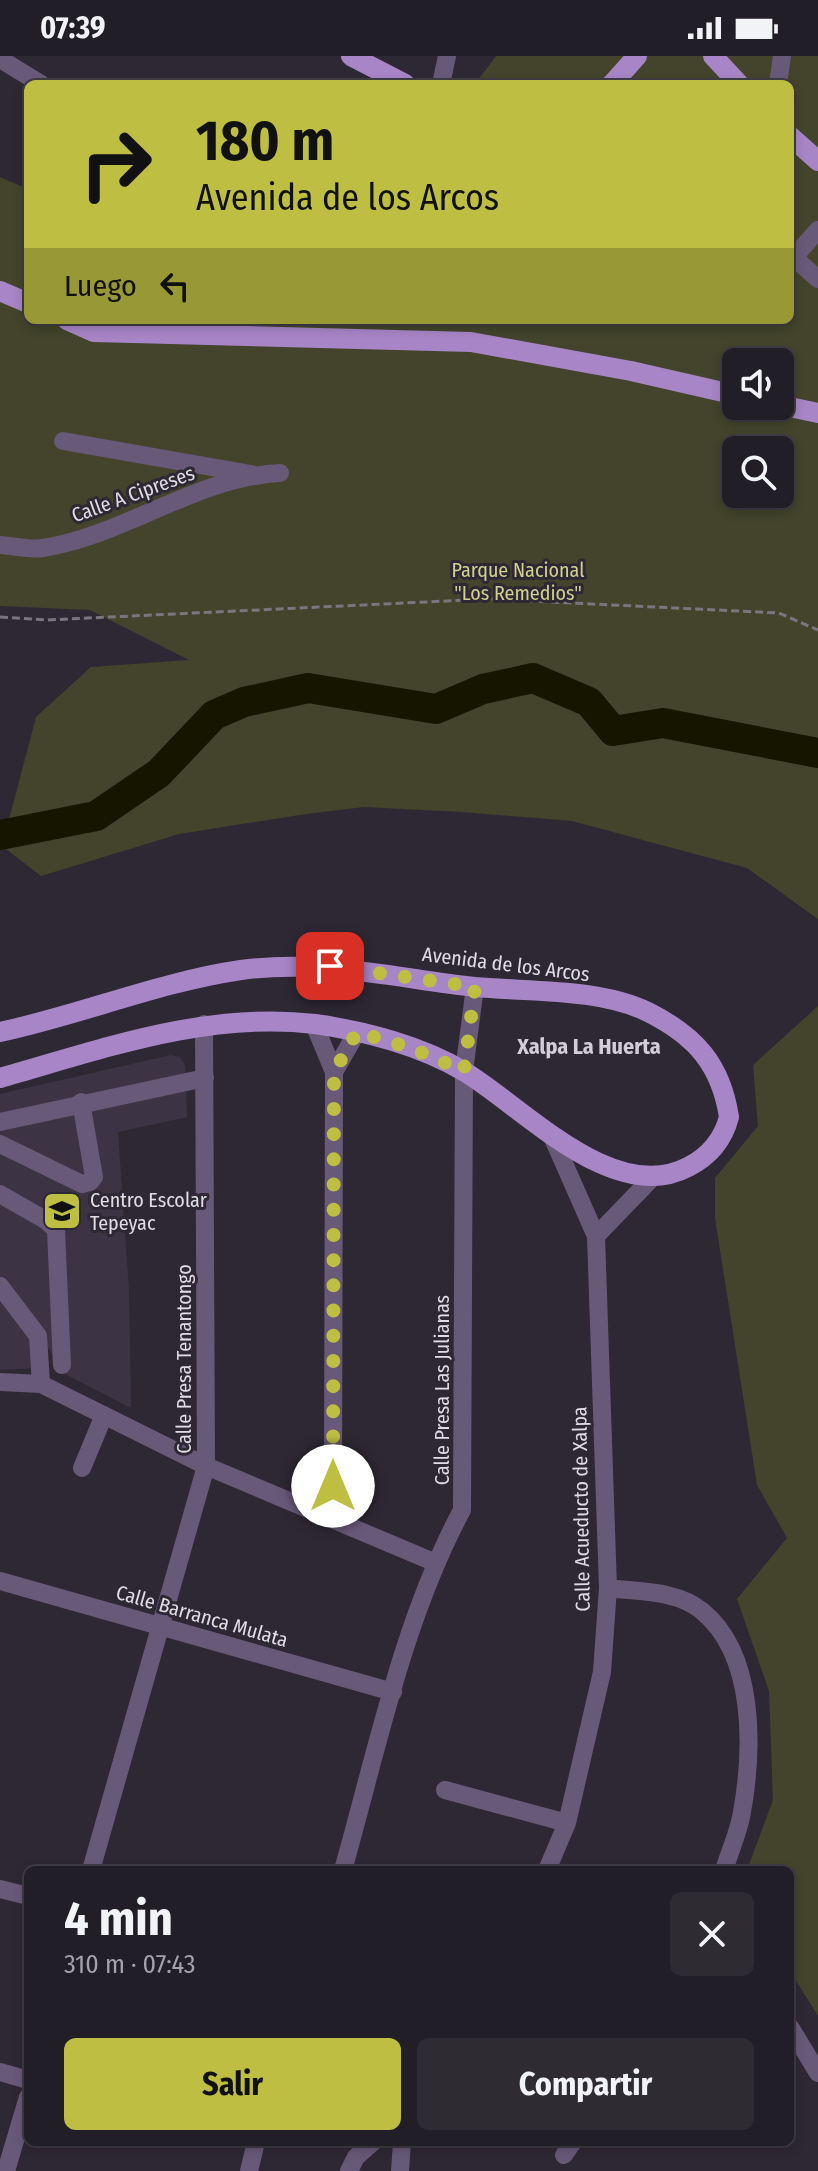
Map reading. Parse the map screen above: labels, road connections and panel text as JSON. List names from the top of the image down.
{
  "streets": {
    "main road": ["Avenida de los Arcos"],
    "street": [
      "Calle A Cipreses",
      "Calle Presa Tenantongo",
      "Calle Presa Las Julianas",
      "Calle Acueducto de Xalpa",
      "Calle Barranca Mulata"
    ]
  },
  "crossings": [
    ["Avenida de los Arcos", "Calle Presa Tenantongo"],
    ["Avenida de los Arcos", "Calle Presa Las Julianas"],
    ["Avenida de los Arcos", "Calle Acueducto de Xalpa"],
    ["Calle Presa Tenantongo", "Calle Barranca Mulata"],
    ["Calle Presa Las Julianas", "Calle Barranca Mulata"]
  ],
  "districts": ["Xalpa La Huerta"],
  "parks": ["Parque Nacional \"Los Remedios\""],
  "places": {
    "school or university": ["Centro Escolar Tepeyac"]
  },
  "page": {
    "status": "07:39",
    "turn": ["180 m", "Avenida de los Arcos"],
    "then": "Luego",
    "heading": ["4 min", "310 m · 07:43"],
    "buttons": ["Salir", "Compartir"]
  }
}
